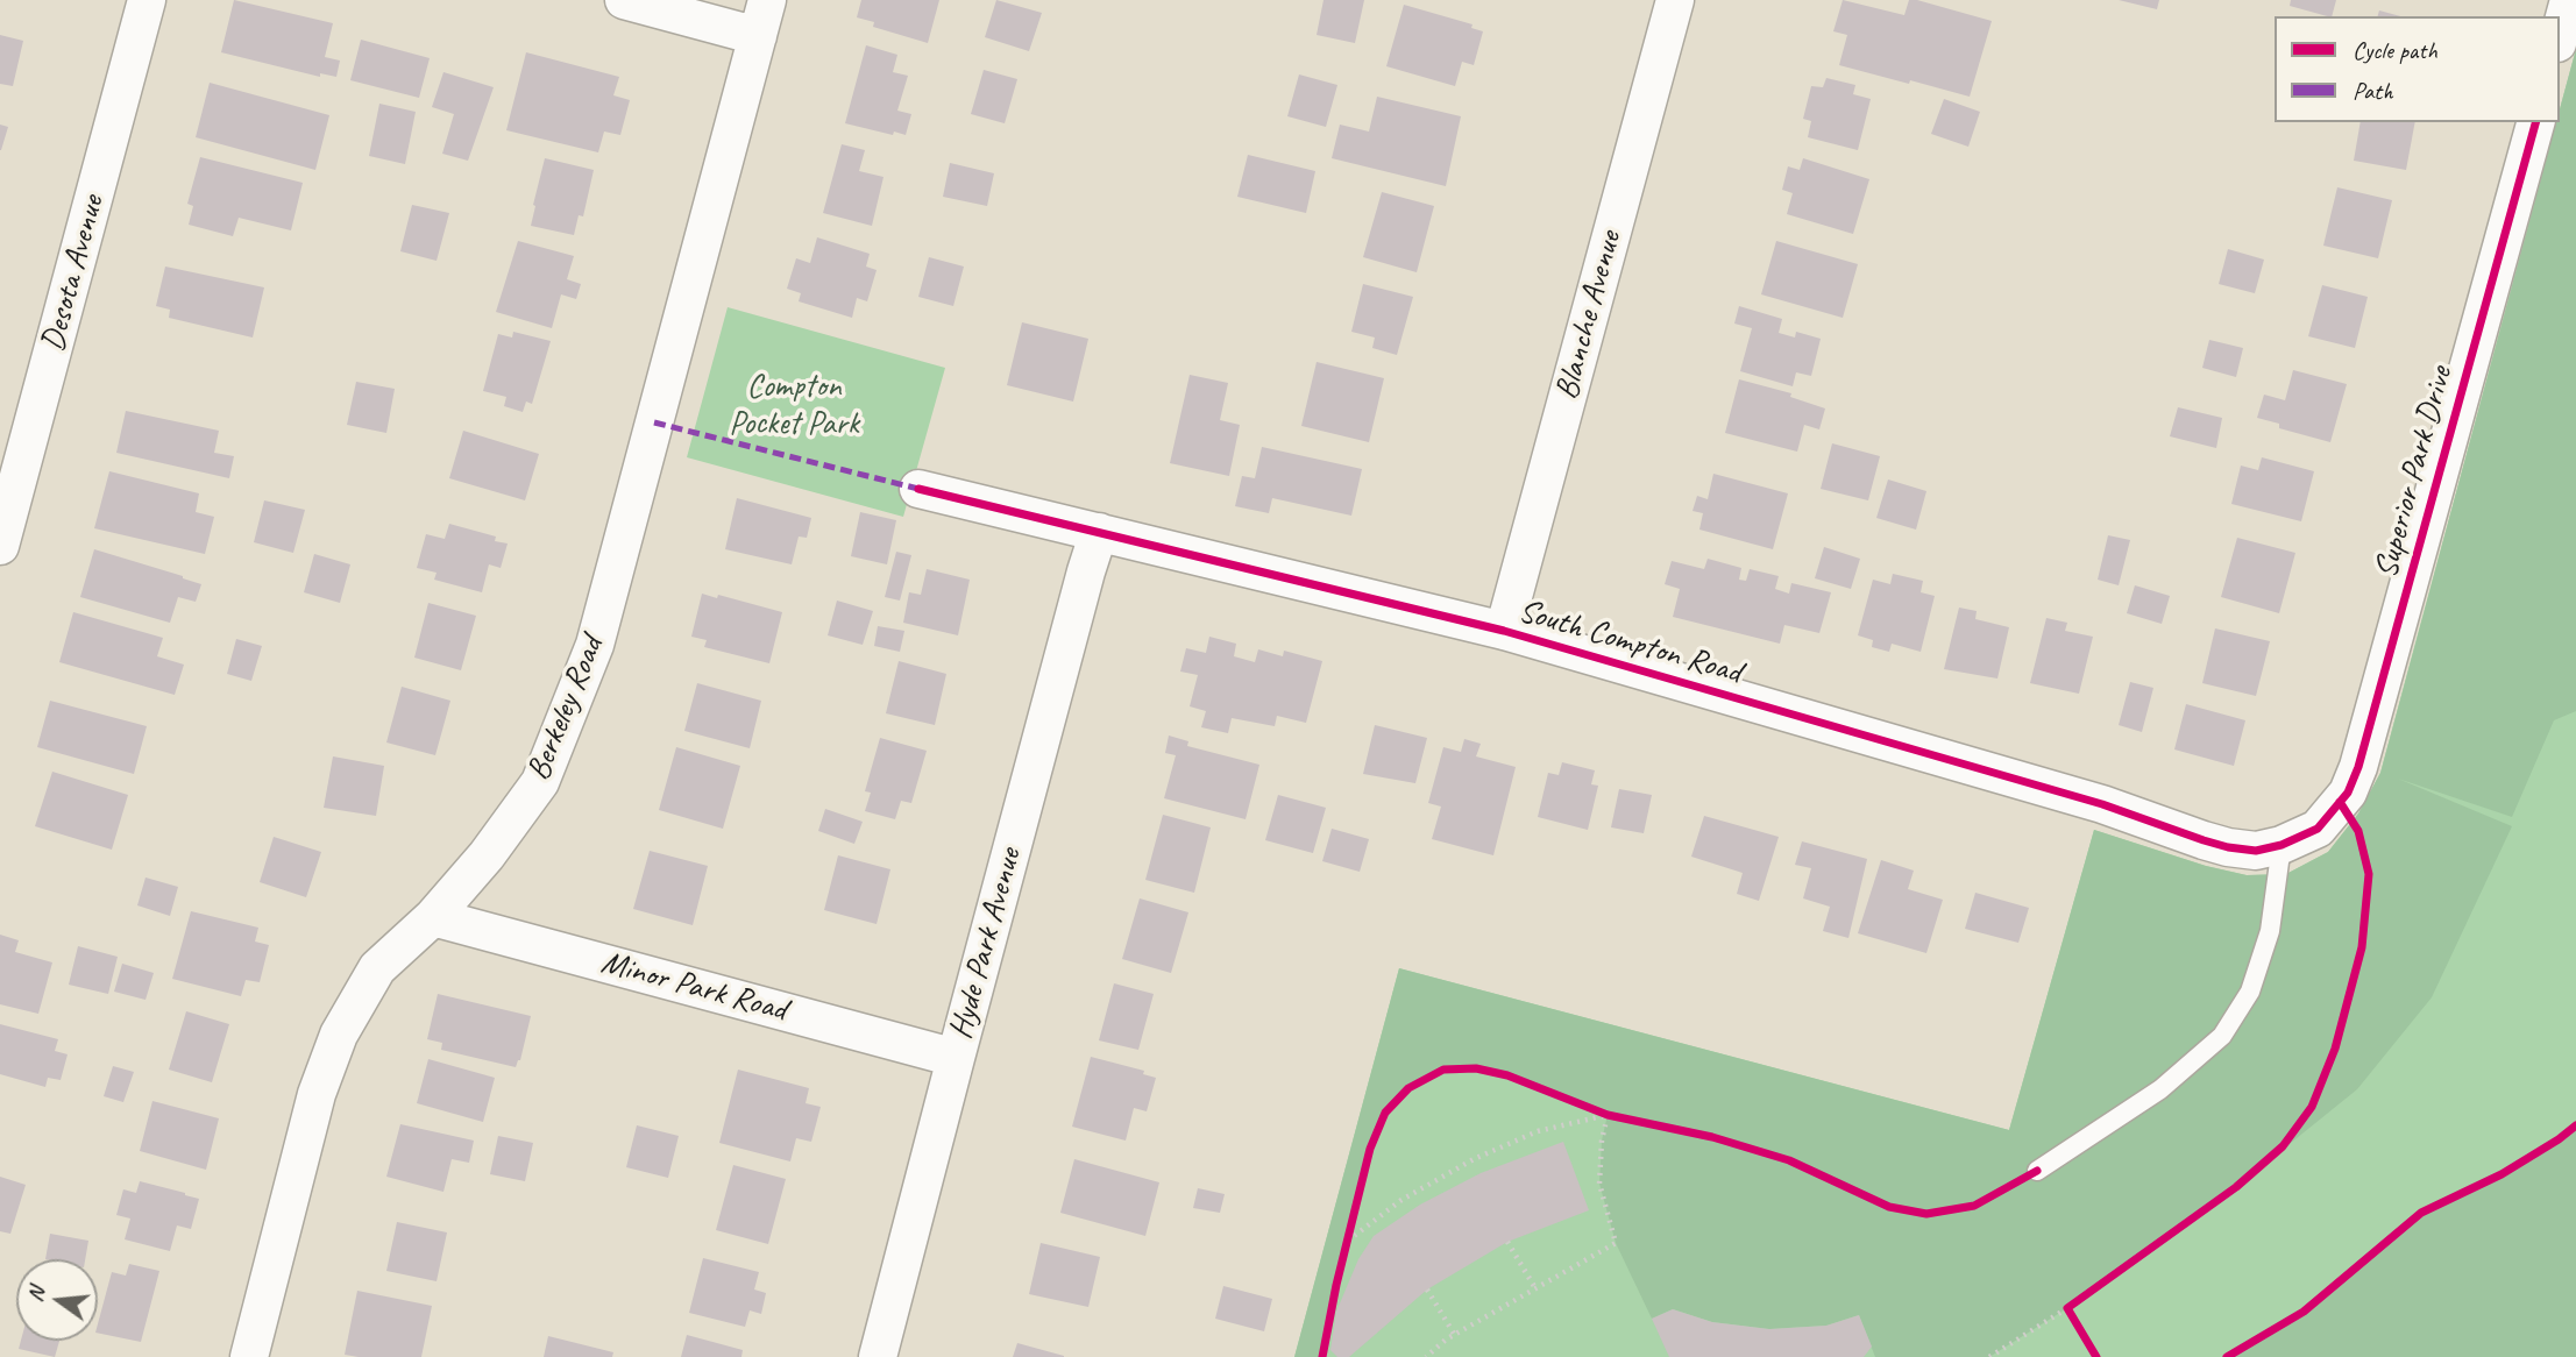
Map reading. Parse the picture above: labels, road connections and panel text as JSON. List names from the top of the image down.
{
  "streets": {
    "street": [
      "Desota Avenue",
      "Blanche Avenue",
      "Superior Park Drive",
      "South Compton Road",
      "Berkeley Road",
      "Hyde Park Avenue",
      "Minor Park Road"
    ]
  },
  "crossings": [
    ["Blanche Avenue", "South Compton Road"],
    ["Superior Park Drive", "South Compton Road"],
    ["South Compton Road", "Hyde Park Avenue"],
    ["Berkeley Road", "Minor Park Road"],
    ["Hyde Park Avenue", "Minor Park Road"]
  ],
  "parks": ["Compton Pocket Park"],
  "legend": ["Cycle path", "Path"],
  "north": "left"
}
